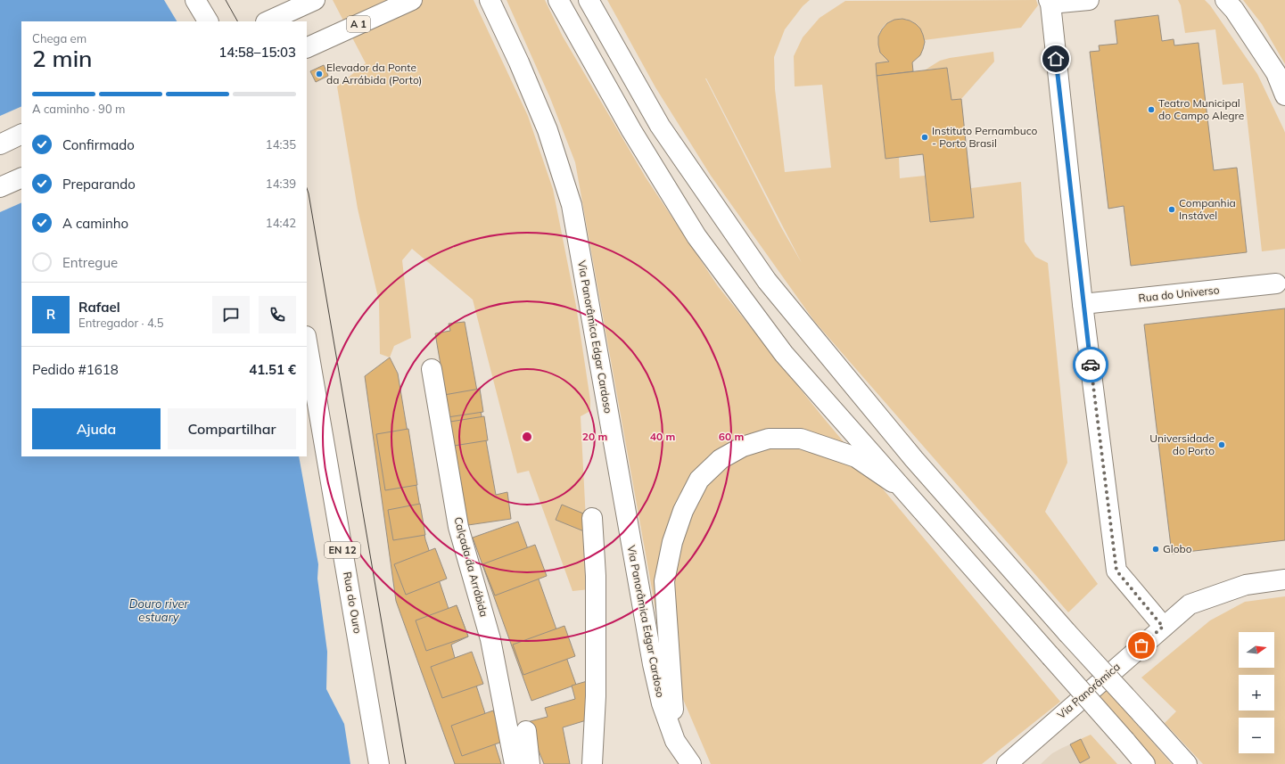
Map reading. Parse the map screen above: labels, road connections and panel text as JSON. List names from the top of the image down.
{
  "streets": {
    "main road": [
      "A 1",
      "Rua do Universo",
      "Via Panorâmica Edgar Cardoso",
      "EN 12",
      "Calçada da Arrábida",
      "Rua do Ouro",
      "Via Panorâmica"
    ]
  },
  "water": ["Douro river estuary"],
  "places": [
    "Elevador da Ponte da Arrábida (Porto)",
    "Teatro Municipal do Campo Alegre",
    "Instituto Pernambuco - Porto Brasil",
    "Companhia Instável",
    "Universidade do Porto",
    "Globo"
  ],
  "north": "right",
  "page": {
    "heading": ["2 min", "Chega em", "14:58–15:03"],
    "panel": [
      "Rafael",
      "Entregador · 4.5",
      "Pedido #1618",
      "41.51 €"
    ],
    "bar": "A caminho · 90 m",
    "list": [
      ["Confirmado", "14:35"],
      ["Preparando", "14:39"],
      ["A caminho", "14:42"],
      "Entregue"
    ],
    "round": "R",
    "buttons": ["Ajuda", "Compartilhar"],
    "map_buttons": ["+", "−"]
  },
  "rings": ["20 m", "40 m", "60 m"]
}
